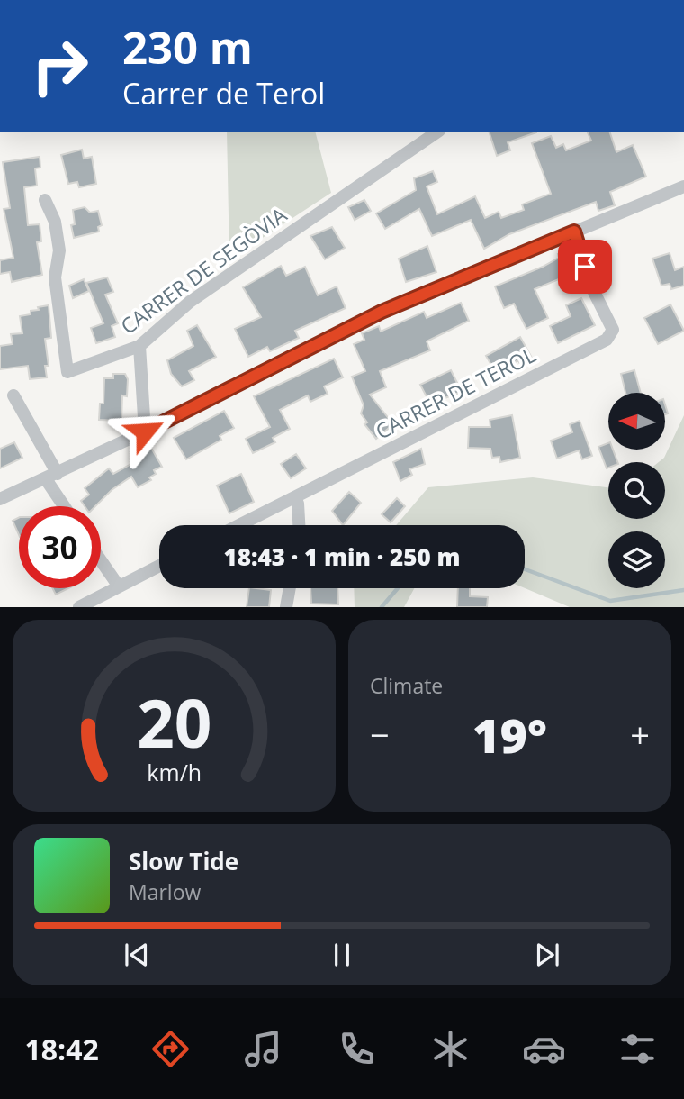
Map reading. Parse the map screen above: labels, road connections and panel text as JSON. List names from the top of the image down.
{
  "streets": {
    "street": ["CARRER DE SEGÒVIA", "CARRER DE TEROL"]
  },
  "north": "left",
  "page": {
    "turn": ["230 m", "Carrer de Terol"],
    "limit": "30",
    "trip": "18:43 · 1 min · 250 m",
    "tile": "Climate",
    "heat": ["−", "19°", "+"],
    "song": ["Slow Tide", "Marlow"],
    "tabs": "18:42",
    "gauge": ["20", "km/h"]
  }
}
